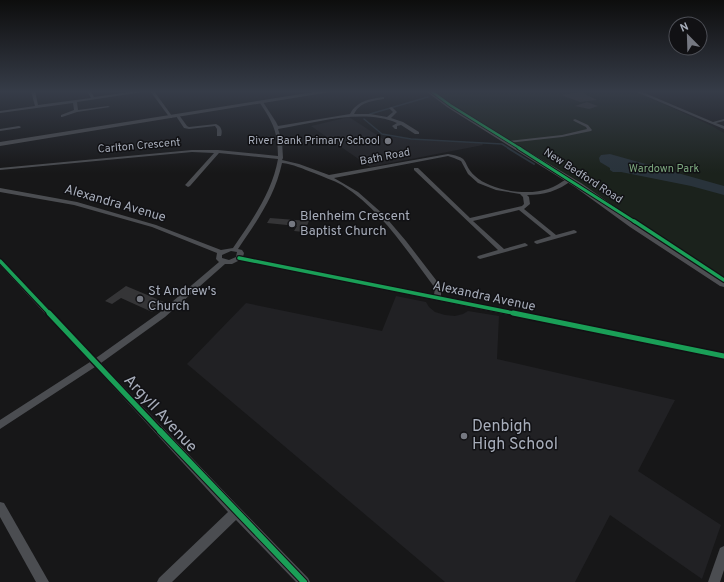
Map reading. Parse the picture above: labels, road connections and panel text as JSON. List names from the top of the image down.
{
  "streets": {
    "highway": ["New Bedford Road"],
    "street": [
      "Carlton Crescent",
      "Bath Road",
      "Alexandra Avenue",
      "Argyll Avenue"
    ]
  },
  "crossings": [
    ["Carlton Crescent", "Bath Road"],
    ["Carlton Crescent", "Alexandra Avenue"]
  ],
  "parks": ["Wardown Park"],
  "places": [
    "River Bank Primary School",
    "Blenheim Crescent Baptist Church",
    "St Andrew's Church",
    "Denbigh High School"
  ],
  "north": "top left"
}
